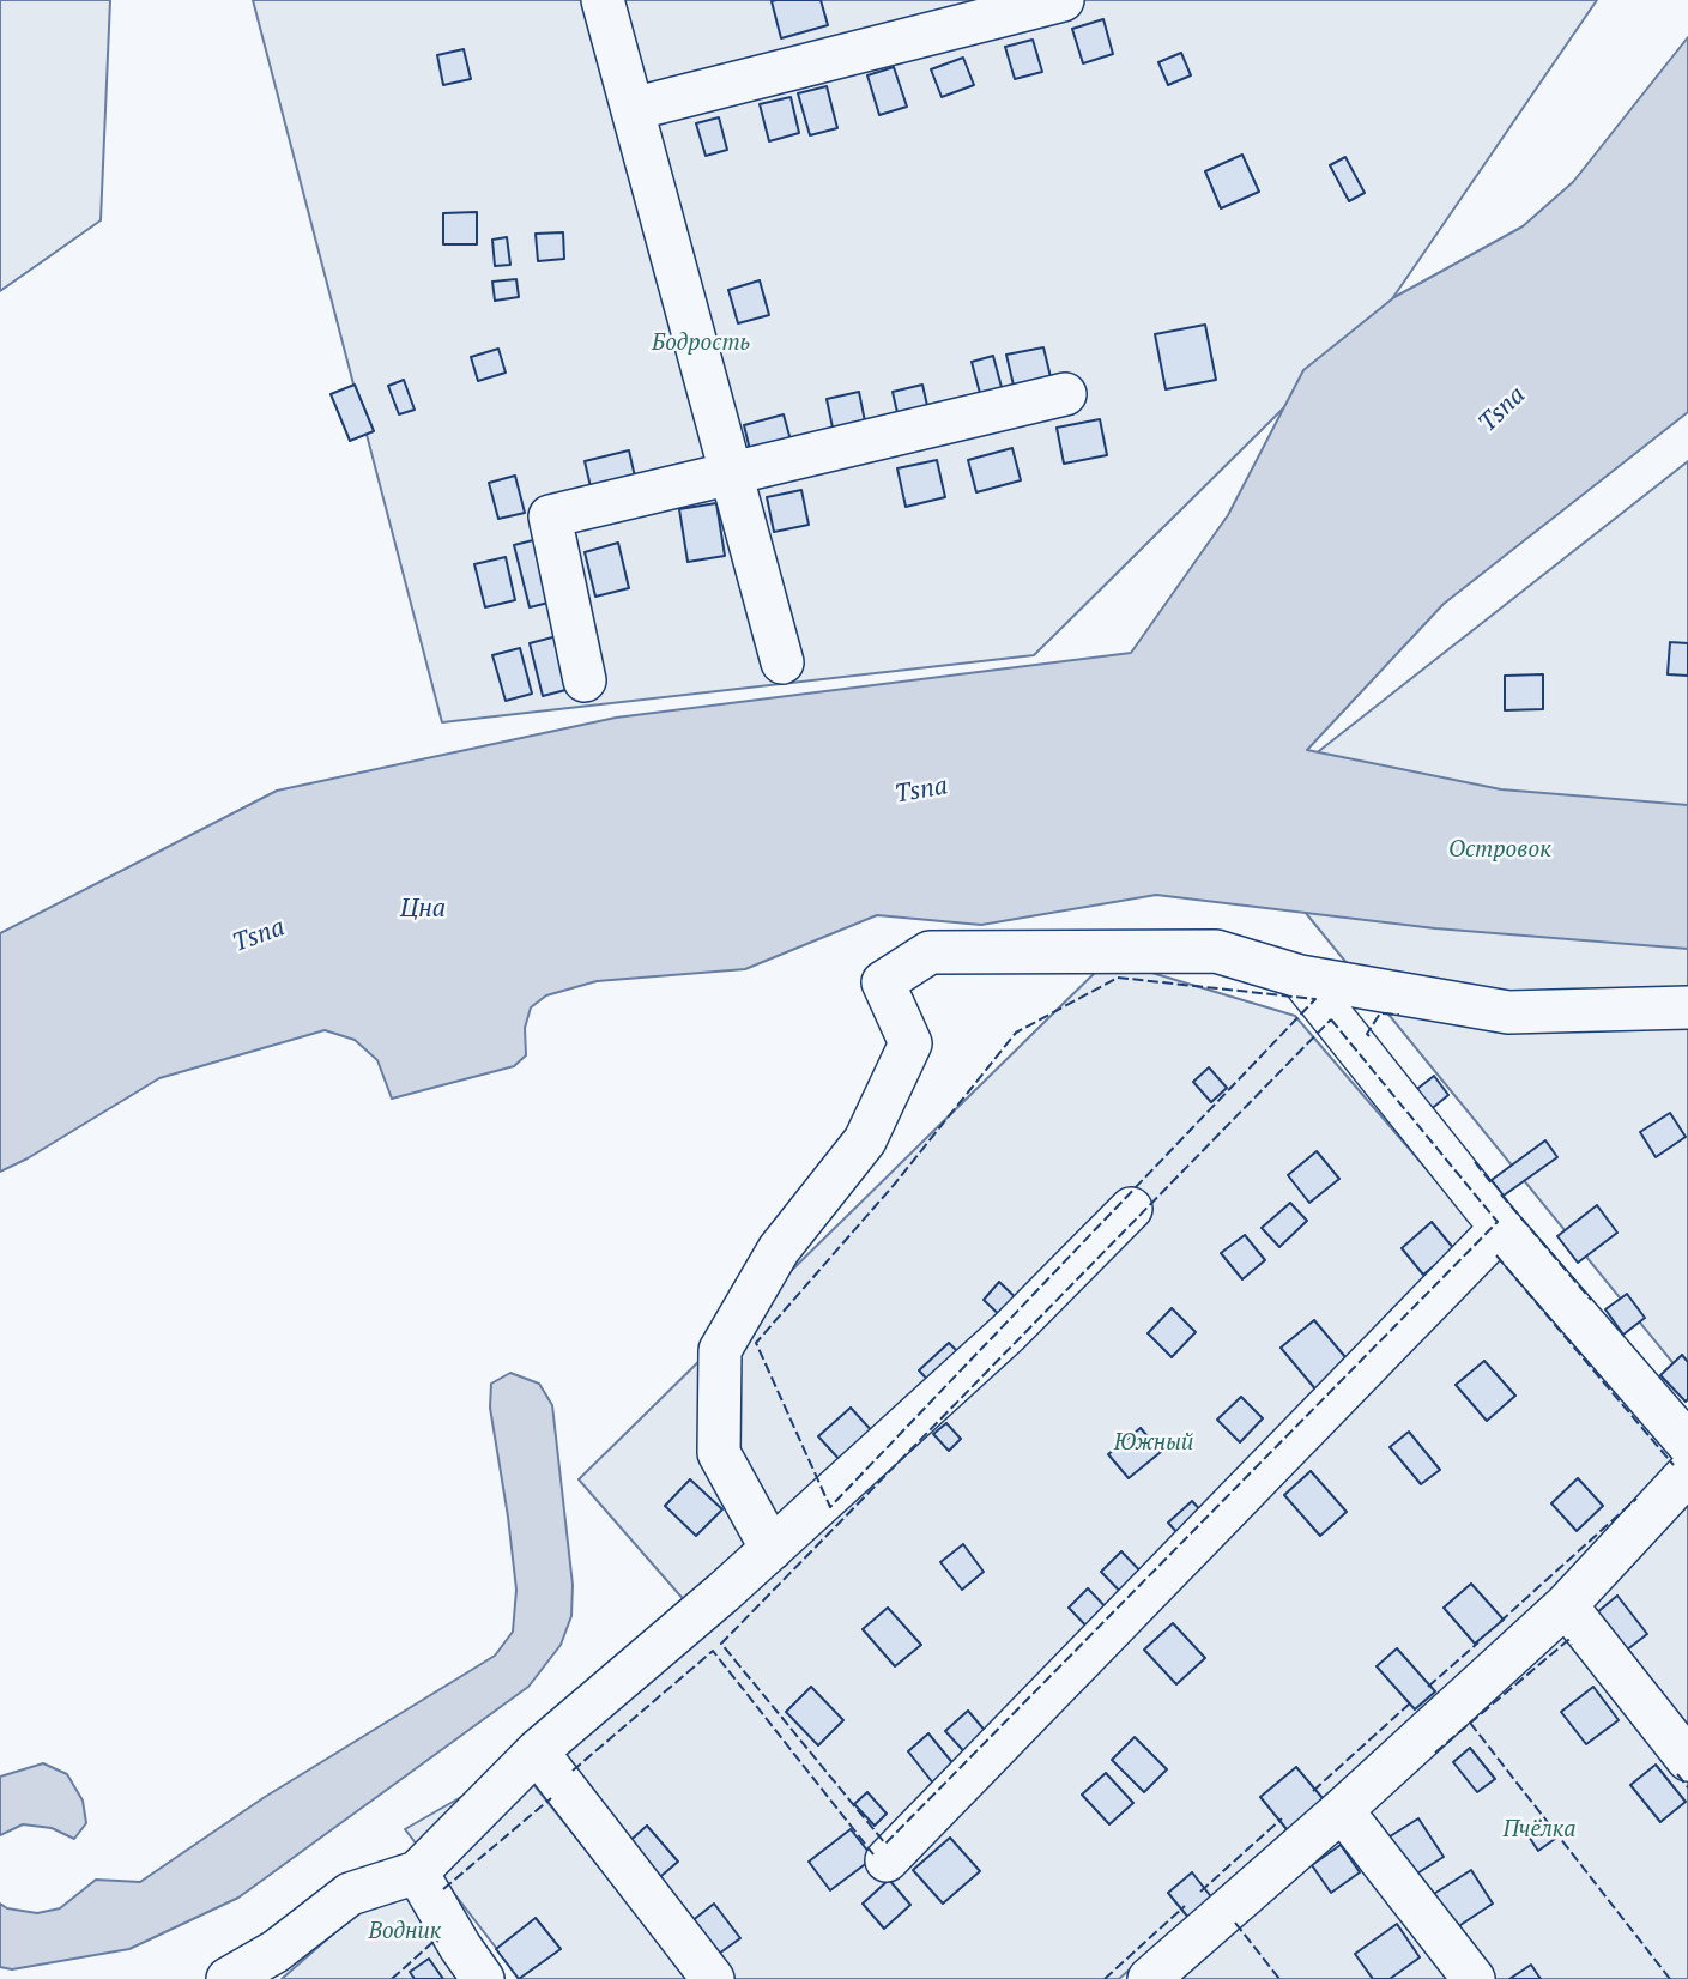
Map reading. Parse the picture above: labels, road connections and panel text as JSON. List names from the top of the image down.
{
  "water": ["Tsna", "Цна"],
  "parks": [
    "Бодрость",
    "Островок",
    "Южный",
    "Пчёлка",
    "Водник"
  ]
}
